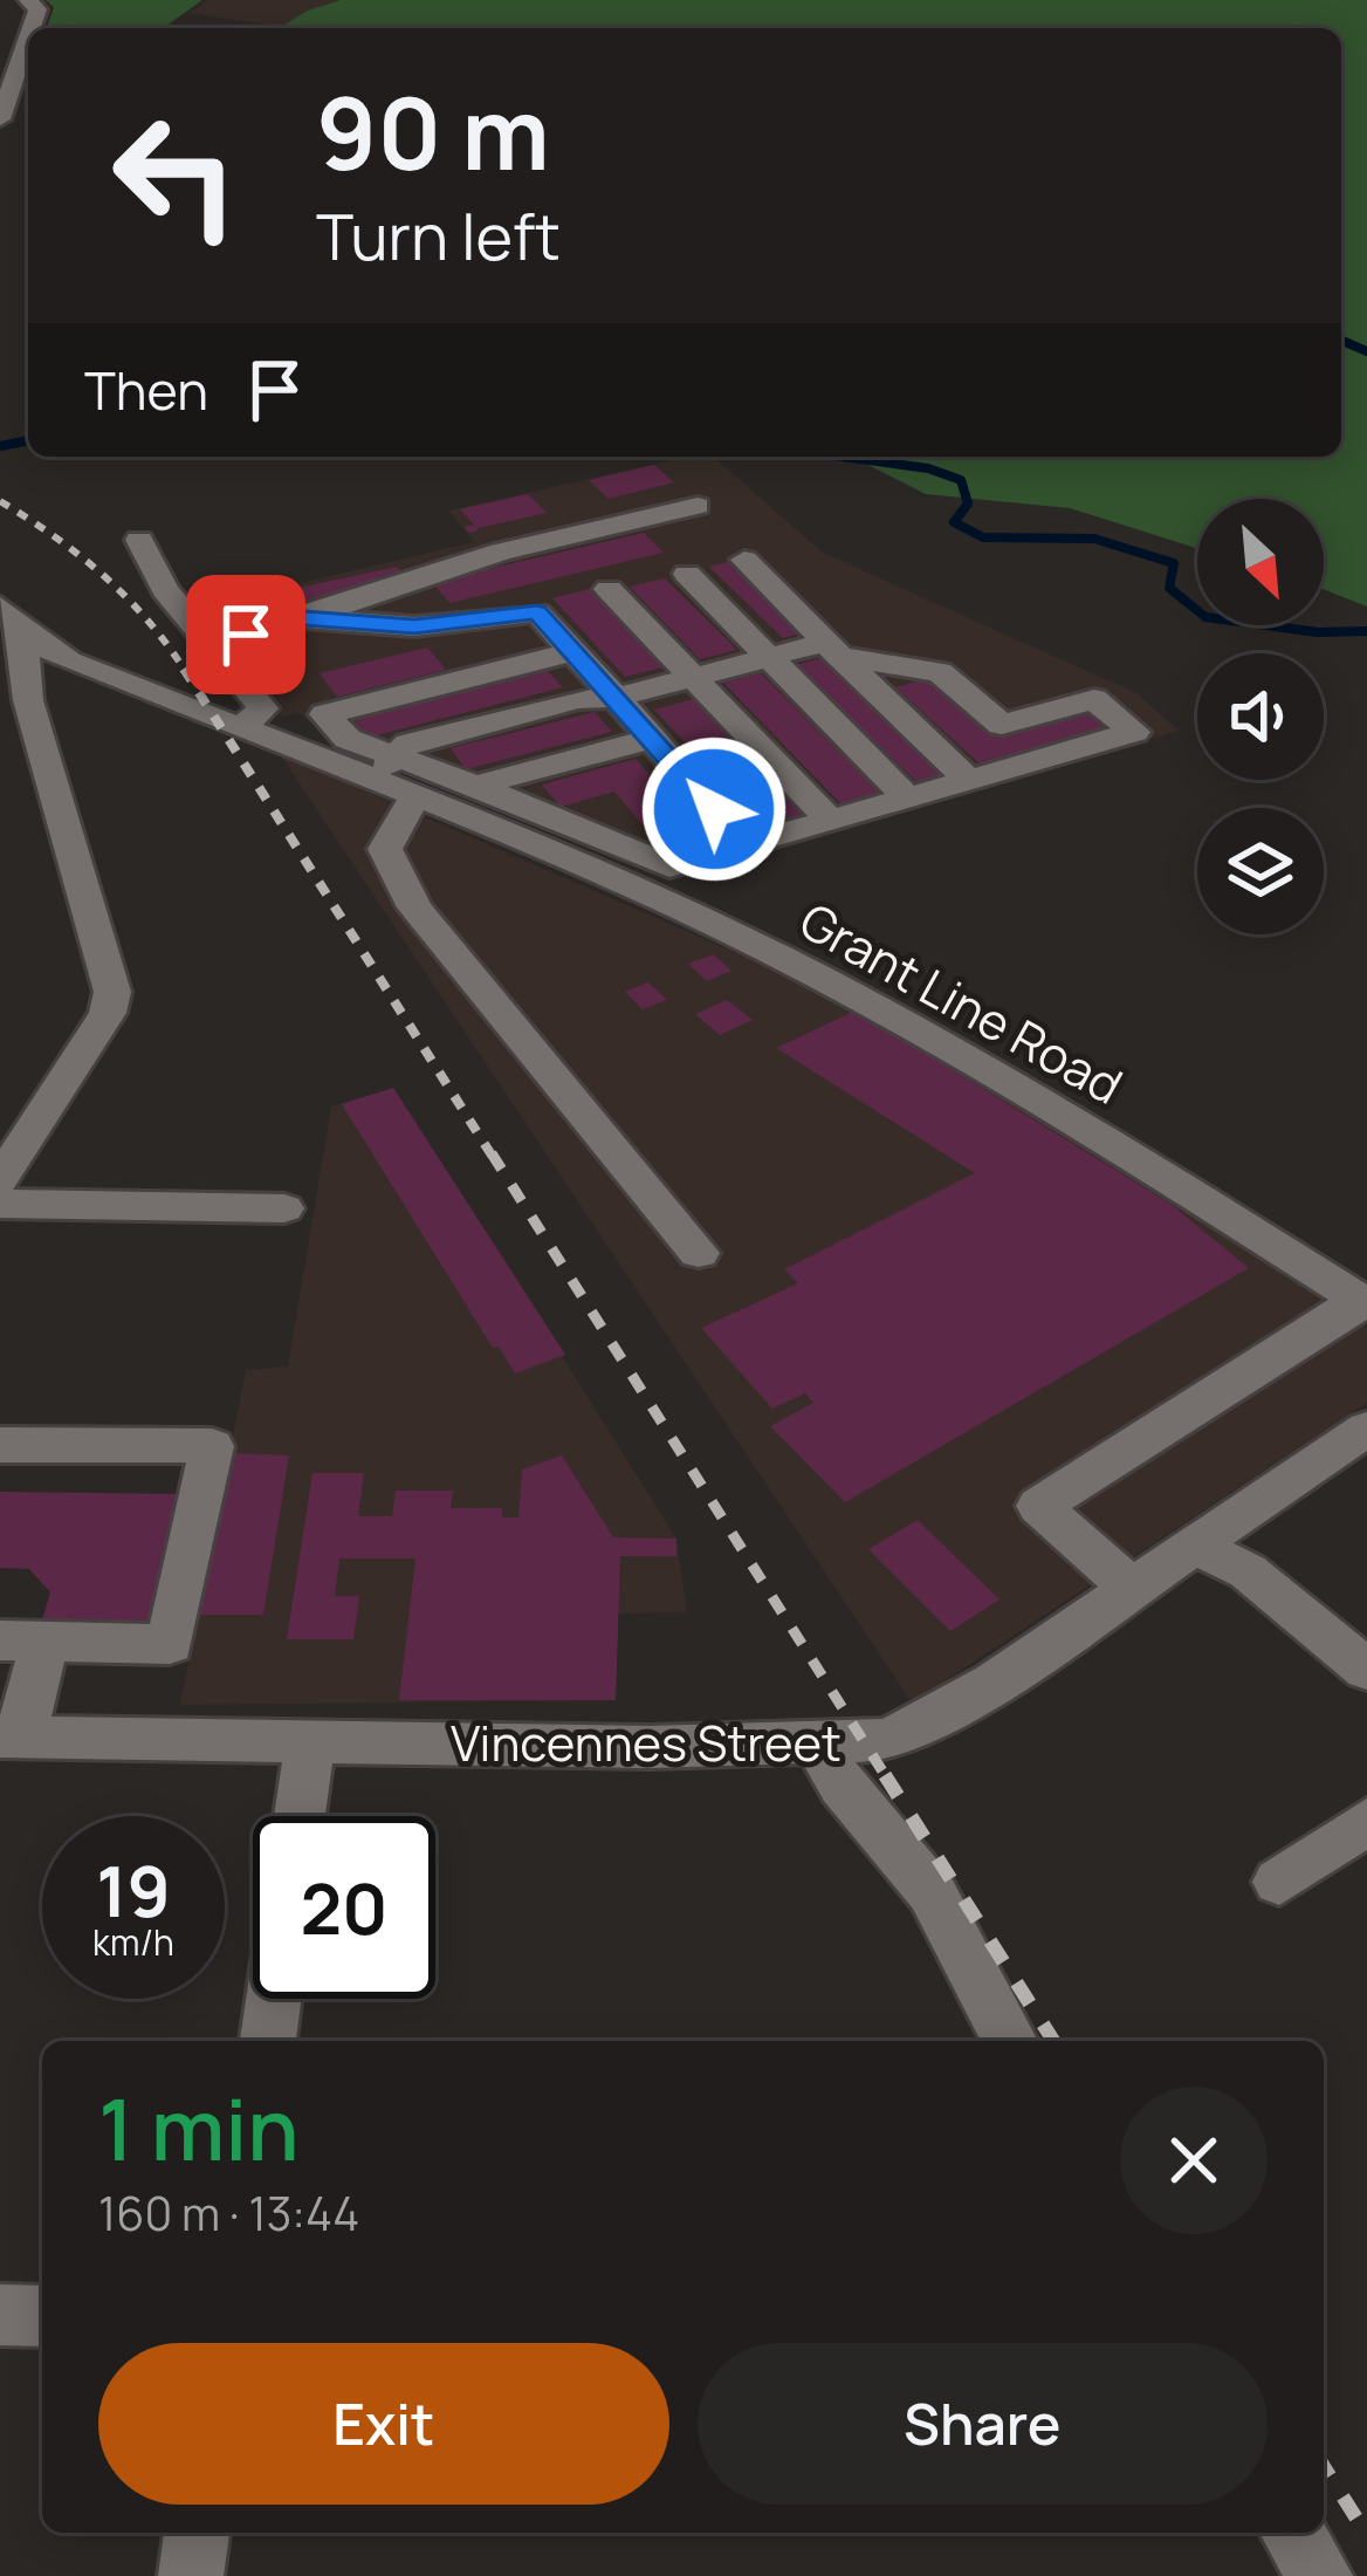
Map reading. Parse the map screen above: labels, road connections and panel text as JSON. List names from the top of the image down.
{
  "streets": {
    "street": ["Grant Line Road", "Vincennes Street"]
  },
  "north": "bottom right",
  "page": {
    "turn": ["90 m", "Turn left"],
    "then": "Then",
    "speed": "19 km/h",
    "limit": "20",
    "heading": ["1 min", "160 m · 13:44"],
    "buttons": ["Exit", "Share"]
  }
}
